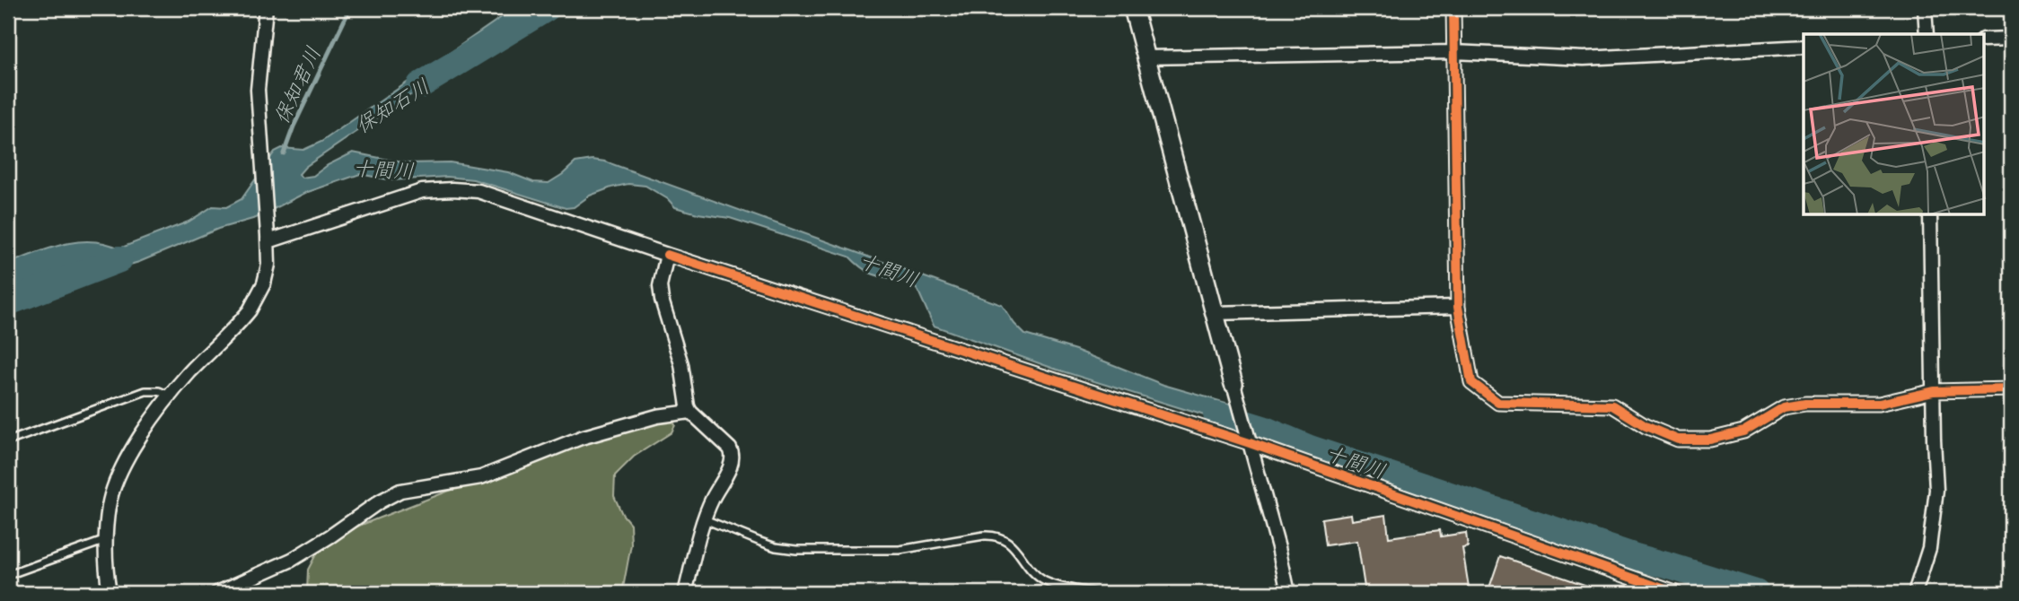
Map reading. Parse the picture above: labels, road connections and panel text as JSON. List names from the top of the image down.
{
  "water": ["保知君川", "保知石川", "十間川"]
}
